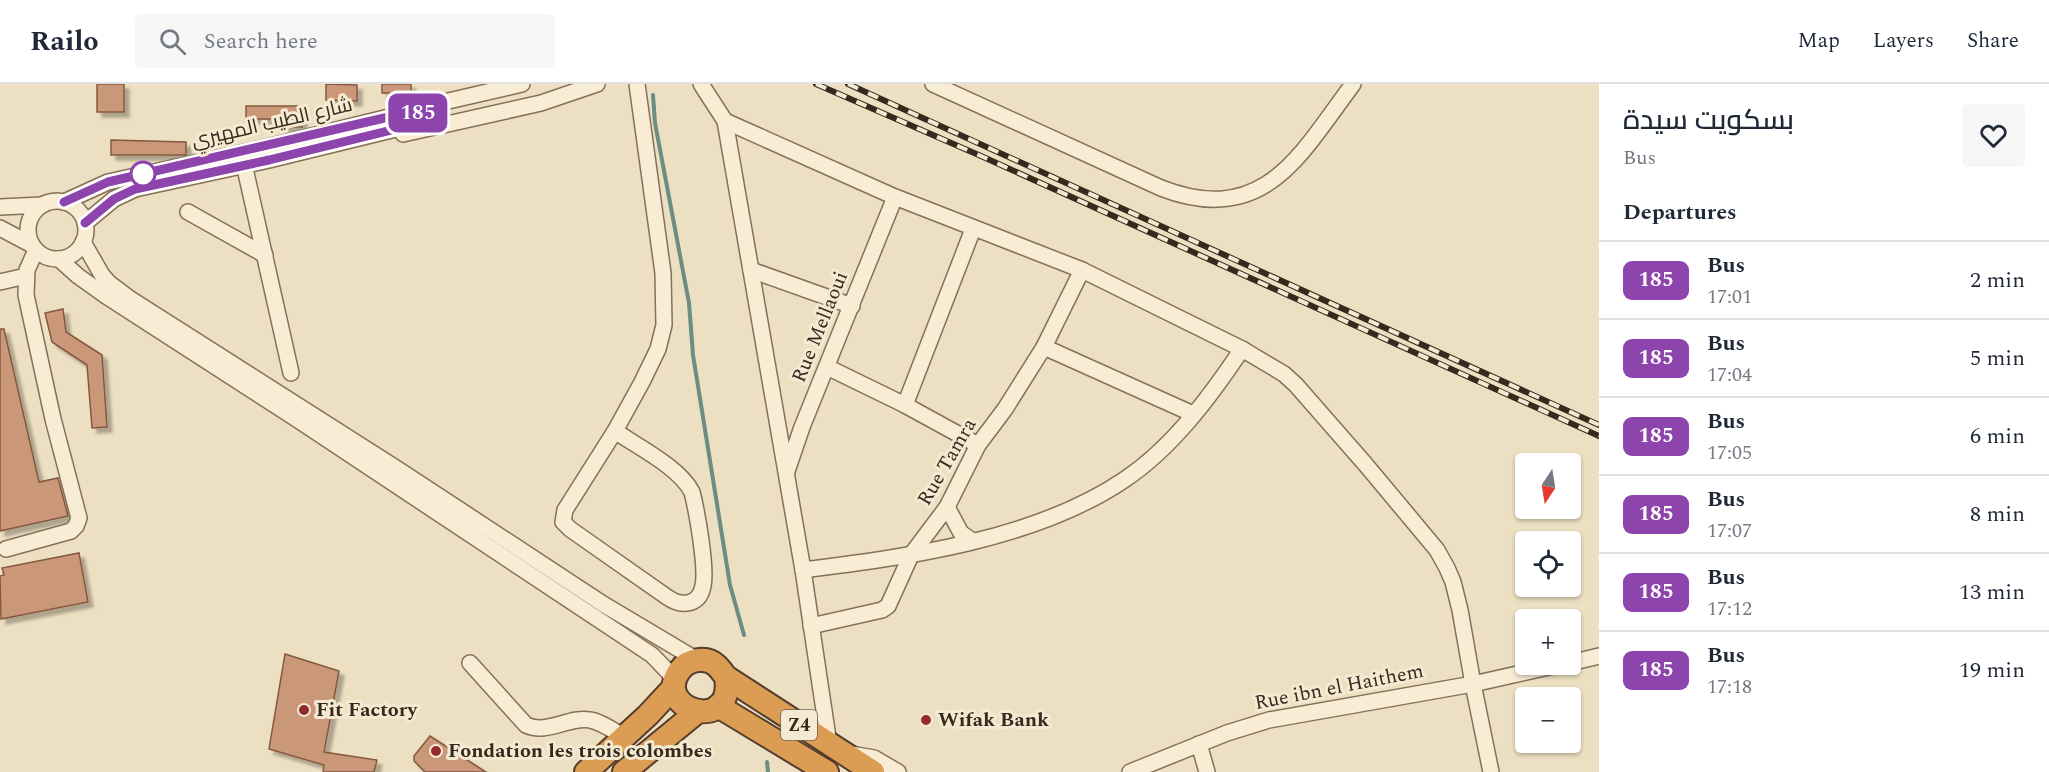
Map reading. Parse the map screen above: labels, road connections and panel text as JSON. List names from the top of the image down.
{
  "streets": {
    "highway": ["Z4"],
    "street": [
      "شارع الطيب المهيري",
      "Rue Mellaoui",
      "Rue Tamra",
      "Rue ibn el Haithem"
    ]
  },
  "places": ["Fit Factory", "Wifak Bank", "Fondation les trois colombes"],
  "lines": ["bus line 185"],
  "north": "bottom",
  "page": {
    "header": "Railo",
    "search": "Search here",
    "nav": ["Map", "Layers", "Share"],
    "on_map": "185",
    "heading": [
      ["بسكويت سيدة", "Bus"],
      "Departures"
    ],
    "list": [
      {
        "mark": "185",
        "name": "Bus",
        "note": "17:01",
        "value": "2 min"
      },
      {
        "mark": "185",
        "name": "Bus",
        "note": "17:04",
        "value": "5 min"
      },
      {
        "mark": "185",
        "name": "Bus",
        "note": "17:05",
        "value": "6 min"
      },
      {
        "mark": "185",
        "name": "Bus",
        "note": "17:07",
        "value": "8 min"
      },
      {
        "mark": "185",
        "name": "Bus",
        "note": "17:12",
        "value": "13 min"
      },
      {
        "mark": "185",
        "name": "Bus",
        "note": "17:18",
        "value": "19 min"
      }
    ],
    "map_buttons": ["+", "−"]
  }
}
